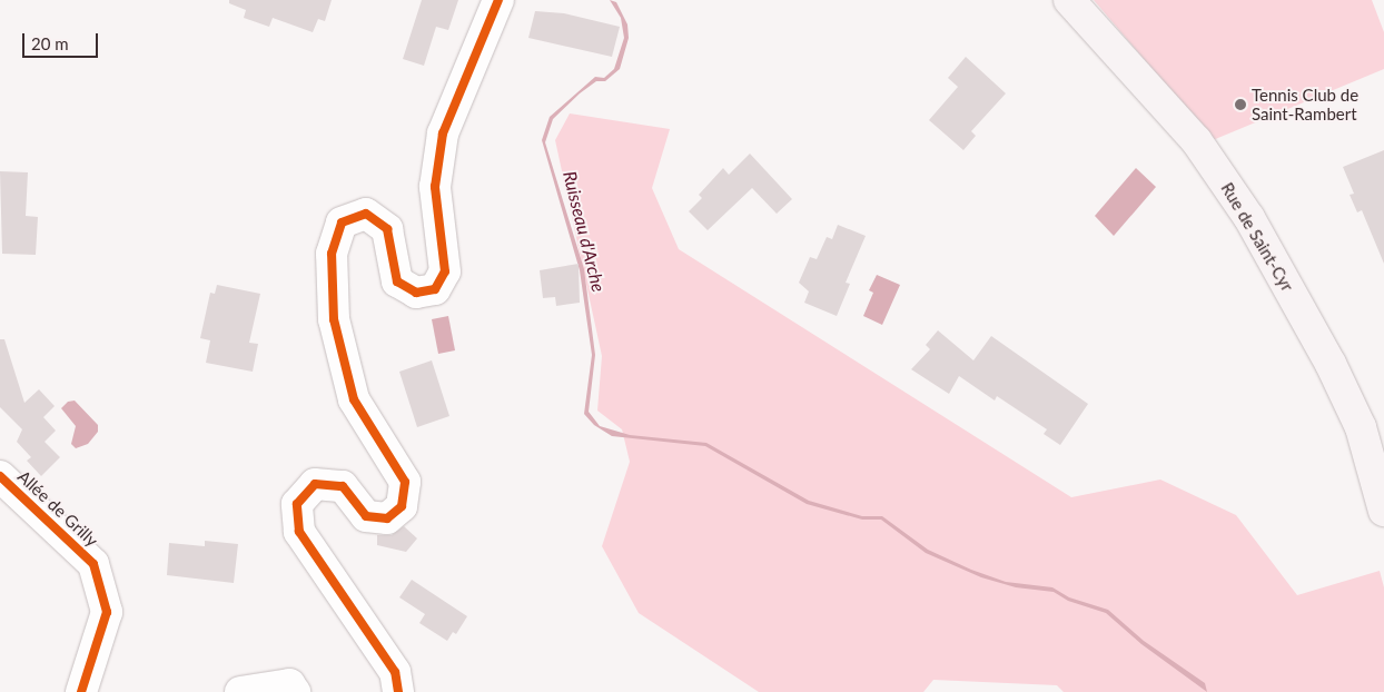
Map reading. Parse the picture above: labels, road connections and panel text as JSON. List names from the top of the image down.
{
  "streets": {
    "main road": ["Rue de Saint-Cyr"],
    "street": ["Allée de Grilly"]
  },
  "water": ["Ruisseau d'Arche"],
  "places": ["Tennis Club de Saint-Rambert"],
  "scale_bar": "20 m"
}
